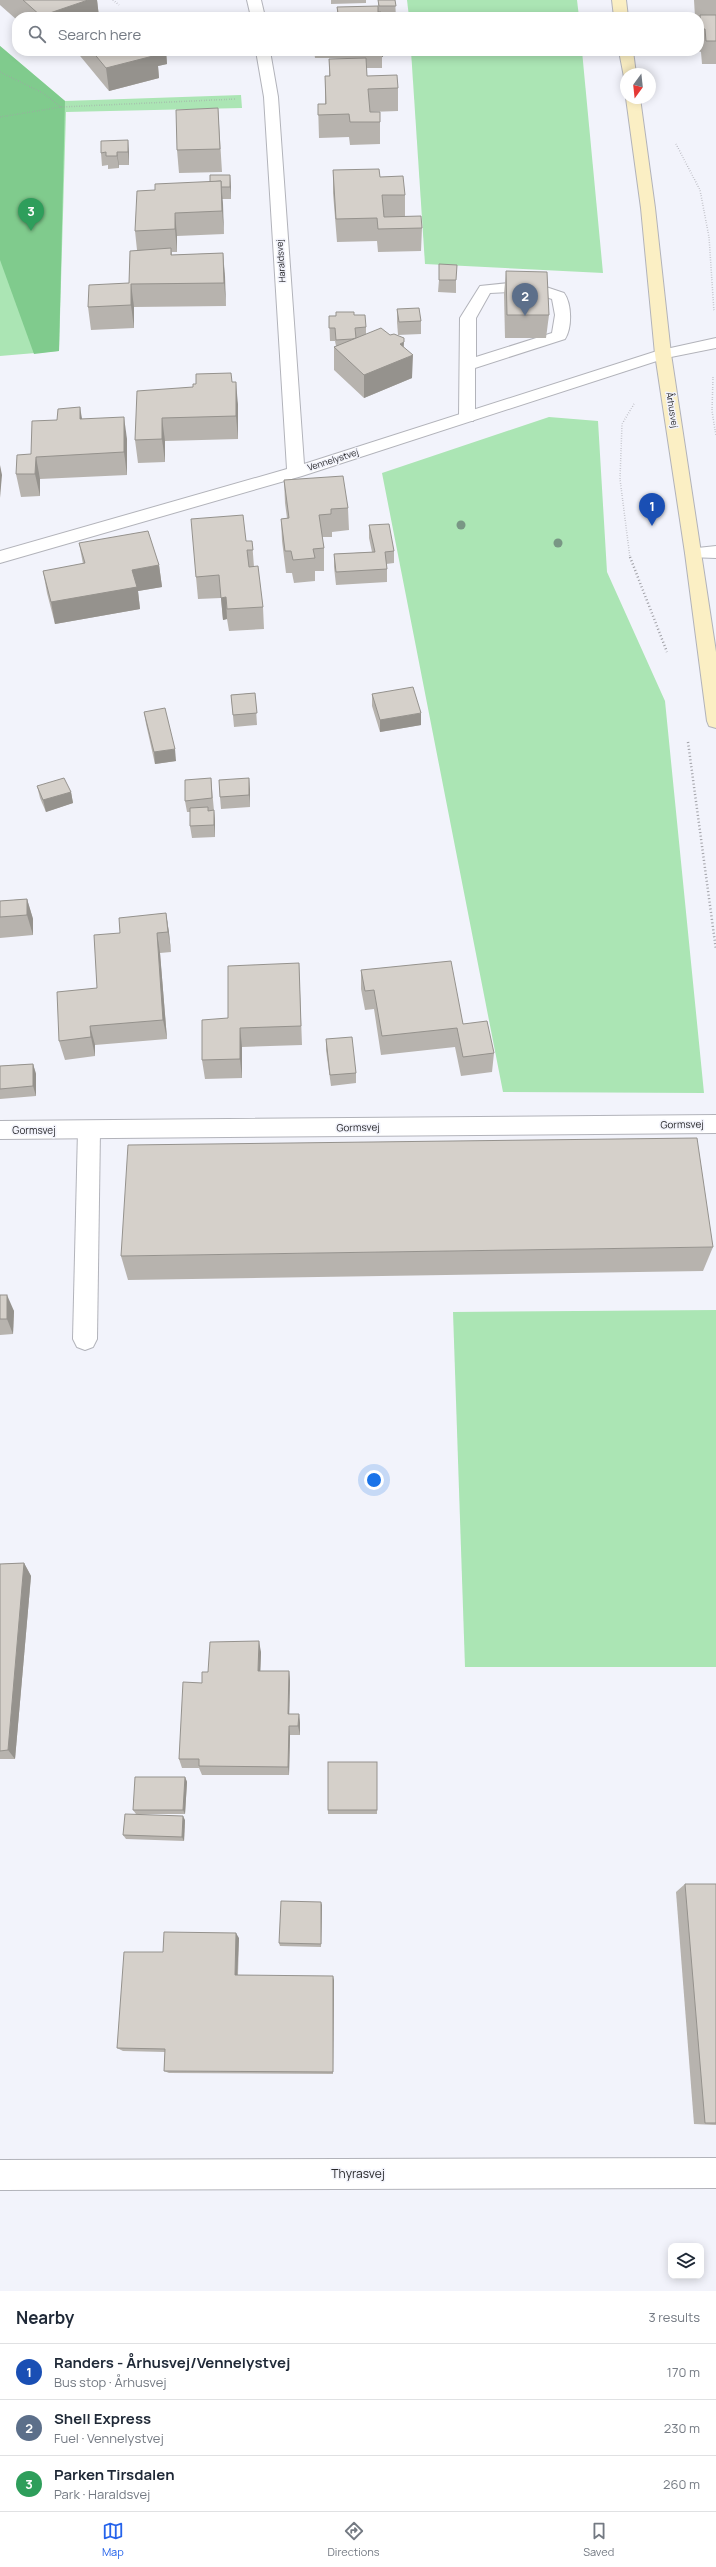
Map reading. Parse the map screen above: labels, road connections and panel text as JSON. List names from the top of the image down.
{
  "streets": {
    "main road": ["Århusvej"],
    "street": [
      "Haraldsvej",
      "Vennelystvej",
      "Gormsvej",
      "Thyrasvej"
    ]
  },
  "crossings": [
    ["Haraldsvej", "Vennelystvej"],
    ["Århusvej", "Vennelystvej"]
  ],
  "north": "bottom",
  "page": {
    "search": "Search here",
    "pins": ["3", "2", "1"],
    "heading": ["Nearby", "3 results"],
    "list": [
      {
        "mark": "1",
        "name": "Randers - Århusvej/Vennelystvej",
        "note": "Bus stop · Århusvej",
        "value": "170 m"
      },
      {
        "mark": "2",
        "name": "Shell Express",
        "note": "Fuel · Vennelystvej",
        "value": "230 m"
      },
      {
        "mark": "3",
        "name": "Parken Tirsdalen",
        "note": "Park · Haraldsvej",
        "value": "260 m"
      }
    ],
    "nav": ["Map", "Directions", "Saved"]
  }
}
